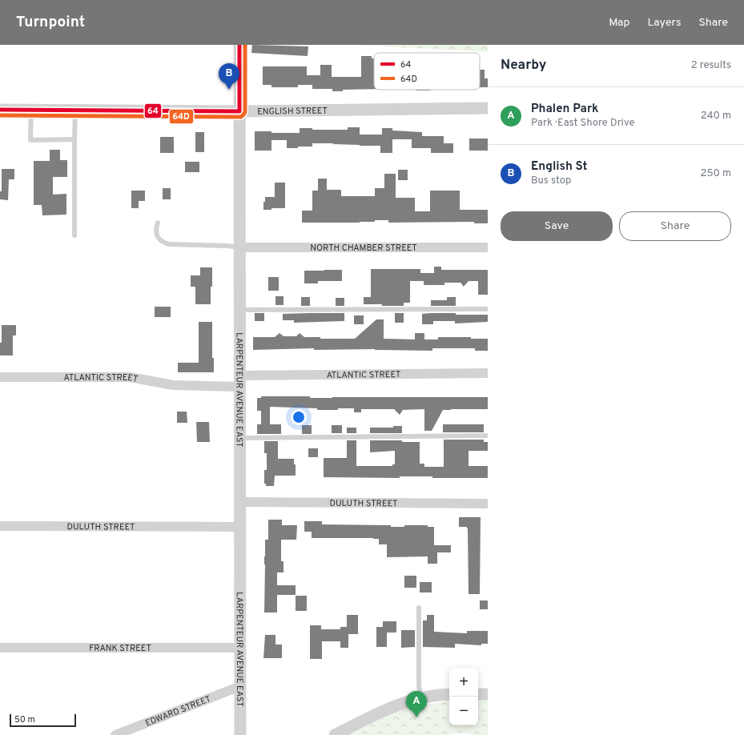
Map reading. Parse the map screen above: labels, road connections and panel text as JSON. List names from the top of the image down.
{
  "streets": {
    "street": [
      "ENGLISH STREET",
      "NORTH CHAMBER STREET",
      "ATLANTIC STREET",
      "LARPENTEUR AVENUE EAST",
      "DULUTH STREET",
      "FRANK STREET",
      "EDWARD STREET"
    ]
  },
  "crossings": [
    ["ENGLISH STREET", "LARPENTEUR AVENUE EAST"],
    ["NORTH CHAMBER STREET", "LARPENTEUR AVENUE EAST"],
    ["ATLANTIC STREET", "LARPENTEUR AVENUE EAST"],
    ["LARPENTEUR AVENUE EAST", "DULUTH STREET"],
    ["LARPENTEUR AVENUE EAST", "FRANK STREET"],
    ["LARPENTEUR AVENUE EAST", "EDWARD STREET"]
  ],
  "lines": ["transit line 64", "transit line 64D"],
  "legend": ["64", "64D"],
  "scale_bar": "50 m",
  "page": {
    "header": "Turnpoint",
    "nav": ["Map", "Layers", "Share"],
    "heading": ["Nearby", "2 results"],
    "pins": ["B", "A"],
    "list": [
      {
        "mark": "A",
        "name": "Phalen Park",
        "note": "Park · East Shore Drive",
        "value": "240 m"
      },
      {
        "mark": "B",
        "name": "English St",
        "note": "Bus stop",
        "value": "250 m"
      }
    ],
    "buttons": ["Save", "Share"],
    "map_buttons": ["+", "−"],
    "scale": "50 m"
  }
}
